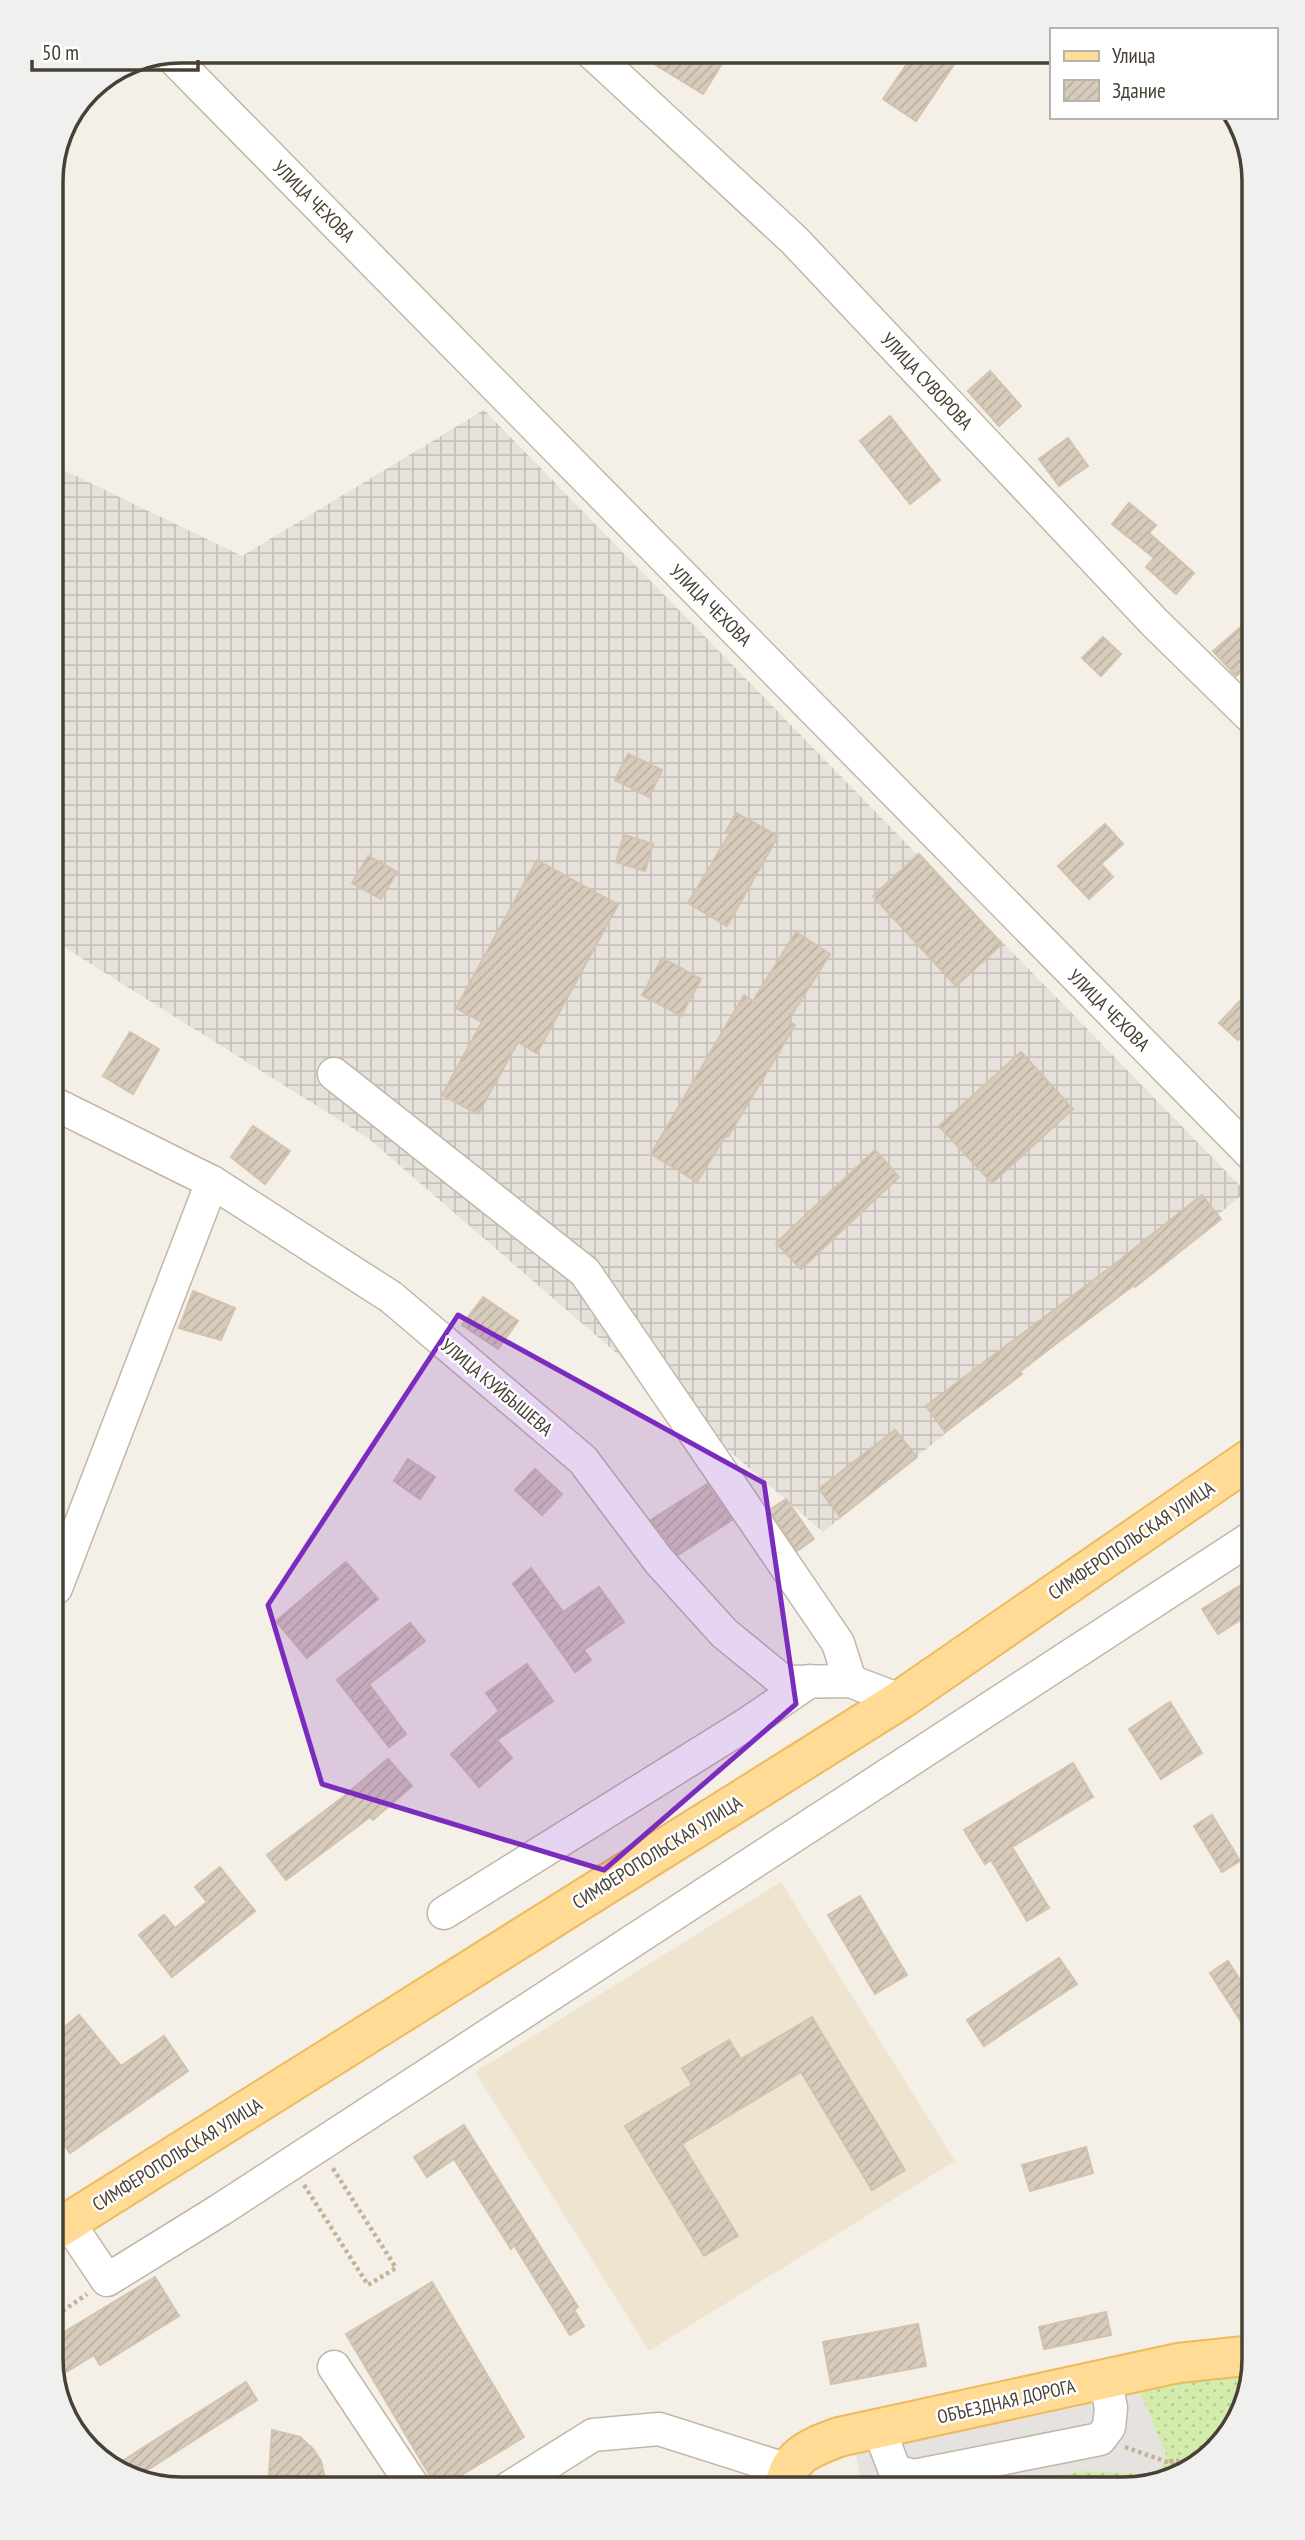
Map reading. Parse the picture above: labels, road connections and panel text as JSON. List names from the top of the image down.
{
  "streets": {
    "main road": ["СИМФЕРОПОЛЬСКАЯ УЛИЦА", "ОБЪЕЗДНАЯ ДОРОГА"],
    "street": ["УЛИЦА ЧЕХОВА", "УЛИЦА СУВОРОВА", "УЛИЦА КУЙБЫШЕВА"]
  },
  "crossings": [
    ["УЛИЦА КУЙБЫШЕВА", "СИМФЕРОПОЛЬСКАЯ УЛИЦА"]
  ],
  "legend": ["Улица", "Здание"],
  "scale_bar": "50 m"
}
